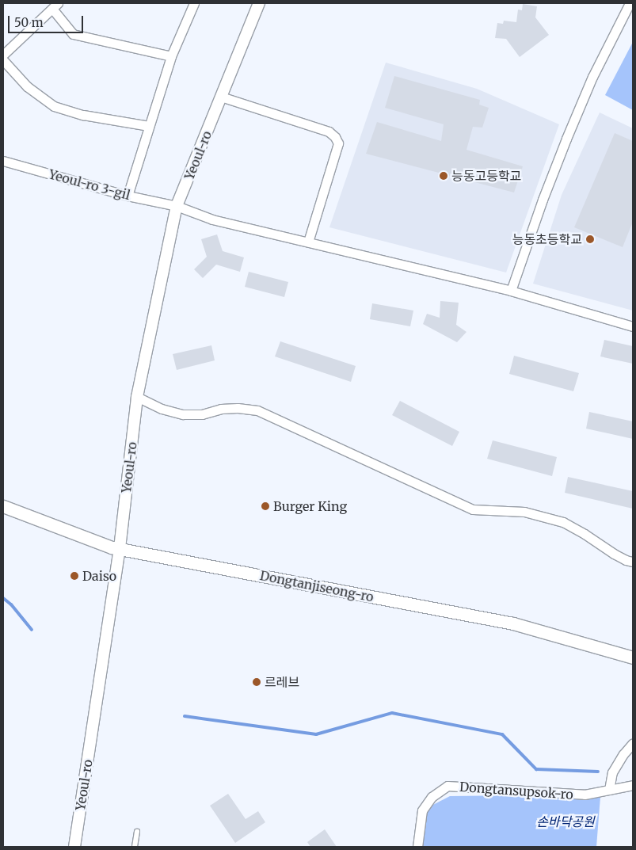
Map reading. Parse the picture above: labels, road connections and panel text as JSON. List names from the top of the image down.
{
  "streets": {
    "main road": ["Dongtanjiseong-ro"],
    "street": ["Yeoul-ro", "Yeoul-ro 3-gil", "Dongtansupsok-ro"]
  },
  "crossings": [
    ["Yeoul-ro", "Yeoul-ro 3-gil"],
    ["Yeoul-ro", "Dongtanjiseong-ro"]
  ],
  "parks": ["손바닥공원"],
  "places": [
    "능동고등학교",
    "능동초등학교",
    "Burger King",
    "Daiso",
    "르레브"
  ],
  "scale_bar": "50 m"
}
